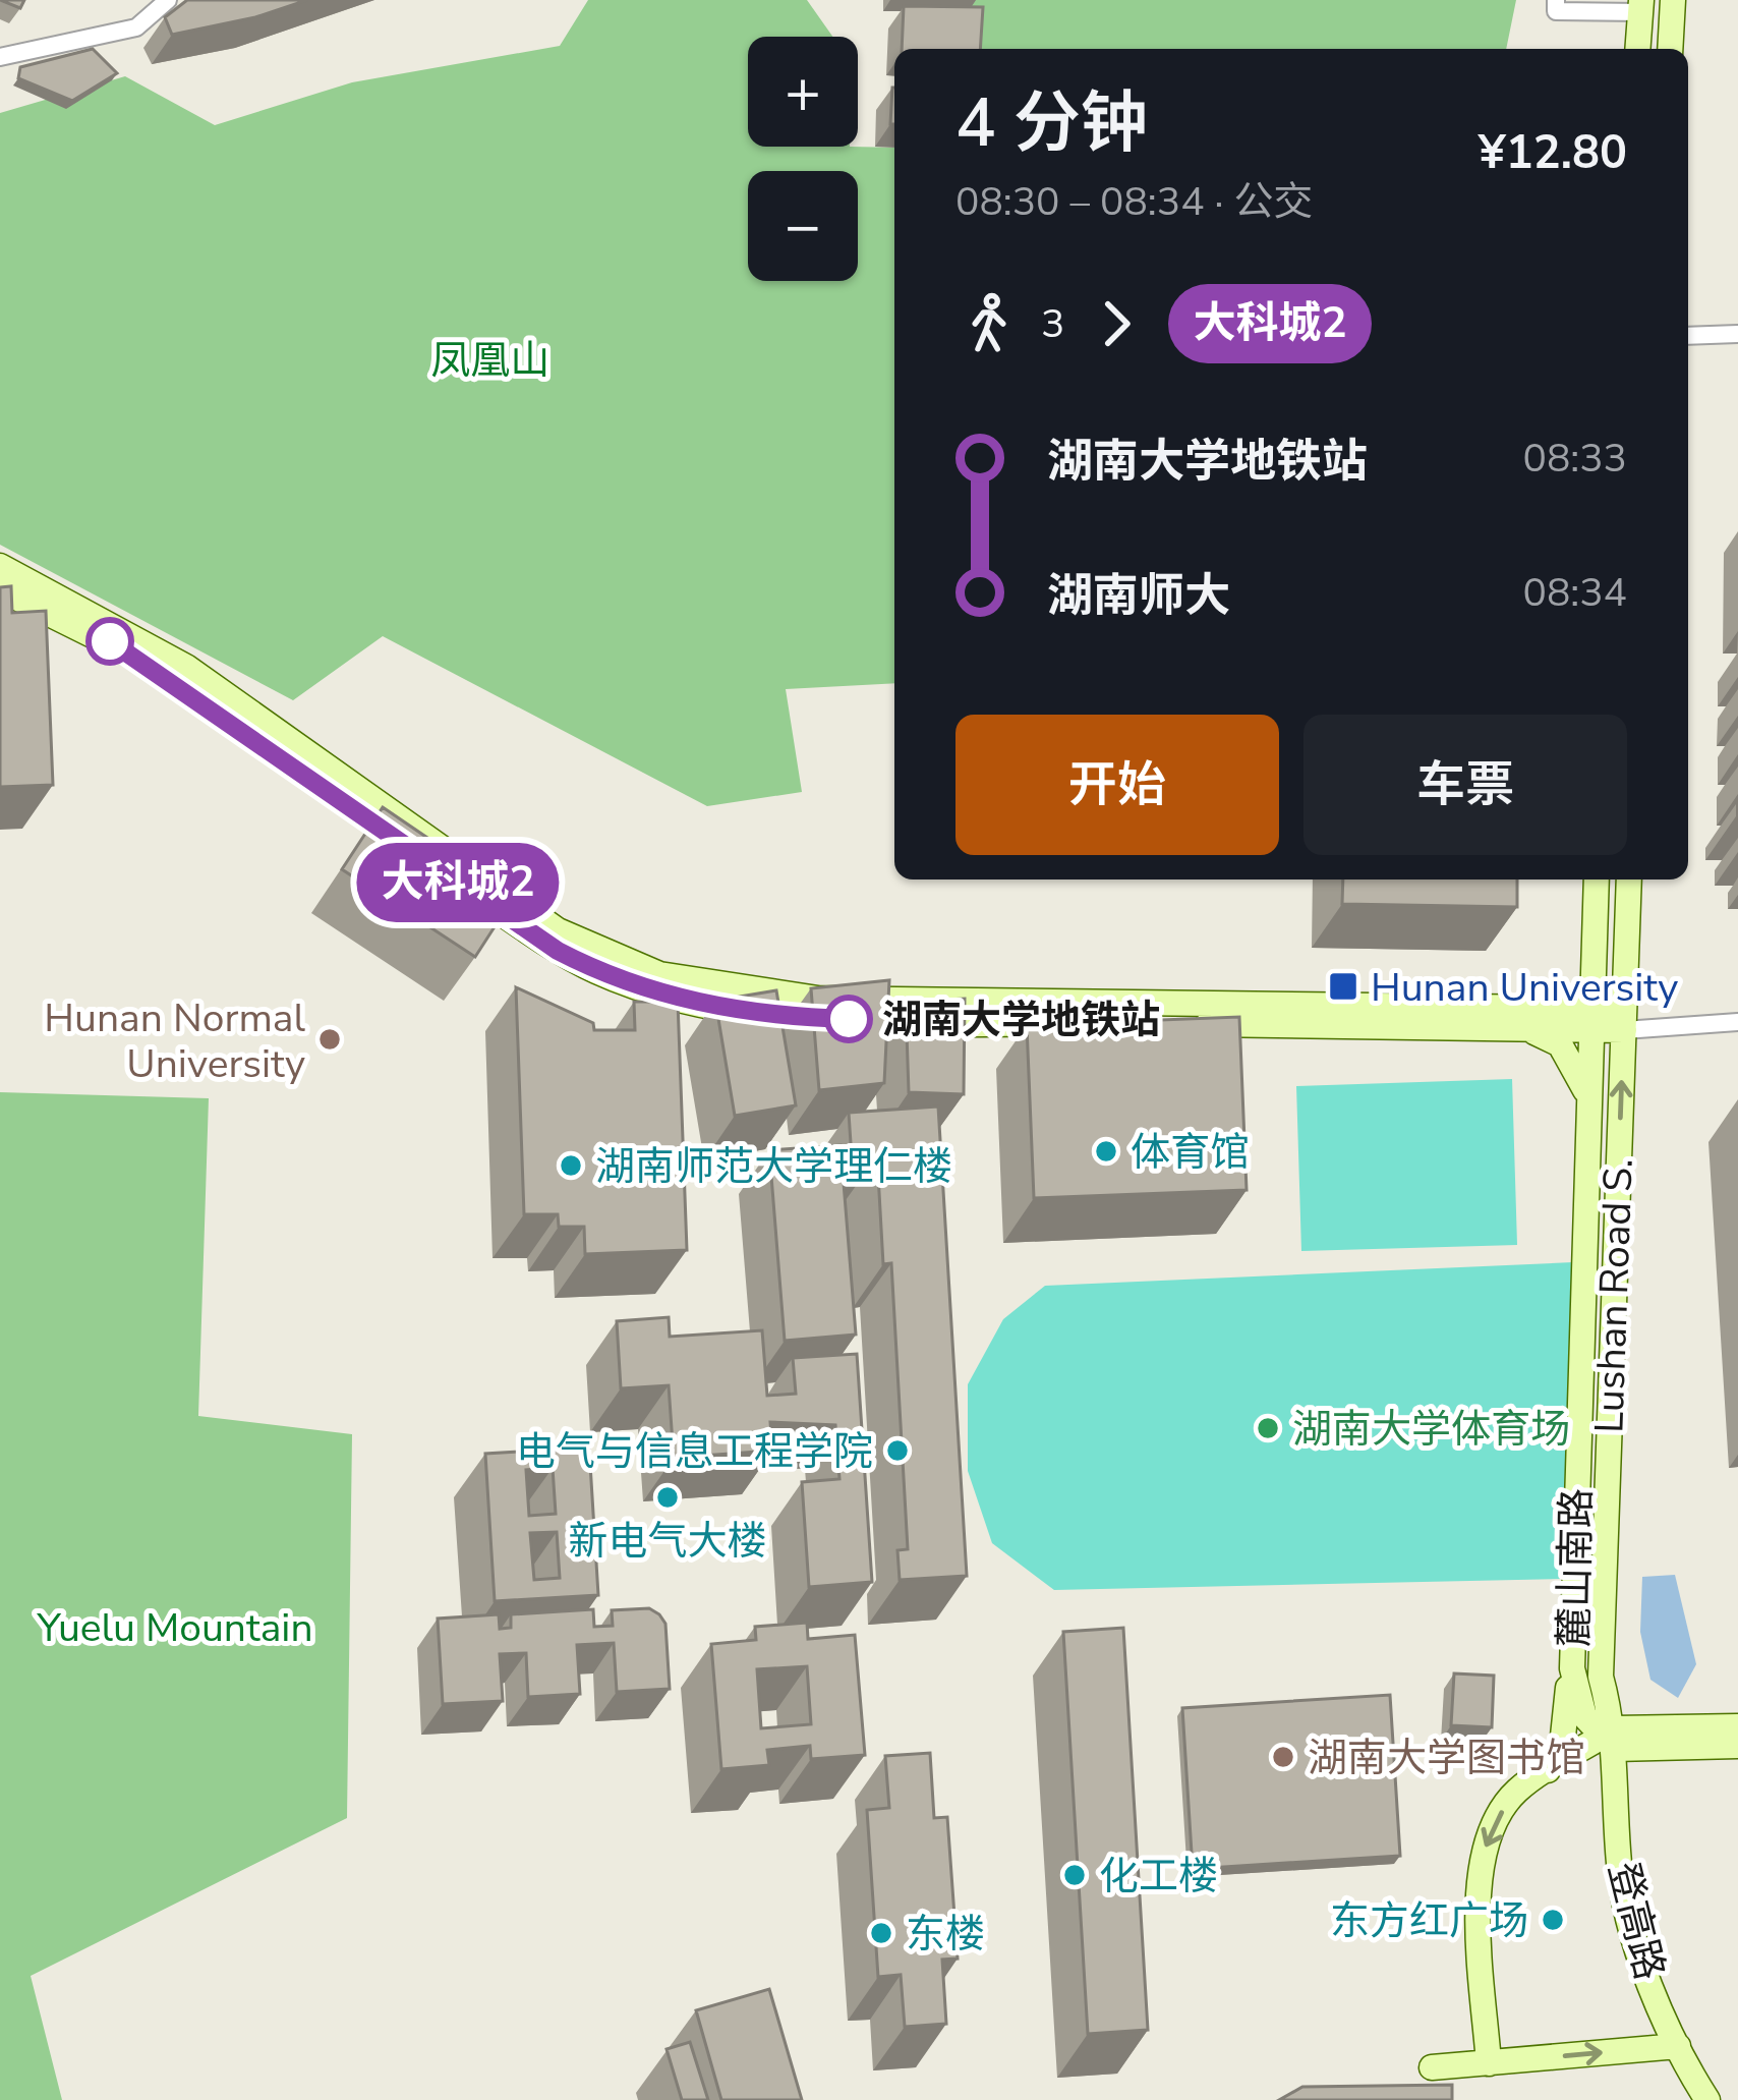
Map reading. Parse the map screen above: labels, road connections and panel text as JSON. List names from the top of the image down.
{
  "streets": {
    "main road": ["Lushan Road S.", "麓山南路", "登高路"]
  },
  "crossings": [
    ["Lushan Road S.", "麓山南路"],
    ["Lushan Road S.", "登高路"],
    ["麓山南路", "登高路"]
  ],
  "one_way": ["Lushan Road S."],
  "parks": ["凤凰山", "Yuelu Mountain"],
  "places": {
    "transit": ["Hunan University"],
    "other": [
      "湖南大学地铁站",
      "Hunan Normal University",
      "体育馆",
      "湖南师范大学理仁楼",
      "湖南大学体育场",
      "电气与信息工程学院",
      "新电气大楼",
      "湖南大学图书馆",
      "化工楼",
      "东方红广场",
      "东楼"
    ]
  },
  "lines": ["bus line 大科城2"],
  "page": {
    "on_map": "大科城2",
    "map_buttons": ["+", "−"],
    "heading": ["4 分钟", "08:30 – 08:34 · 公交", "¥12.80"],
    "legs": ["3", "大科城2"],
    "list": [
      {
        "name": "湖南大学地铁站",
        "value": "08:33"
      },
      {
        "name": "湖南师大",
        "value": "08:34"
      }
    ],
    "buttons": ["开始", "车票"]
  }
}
